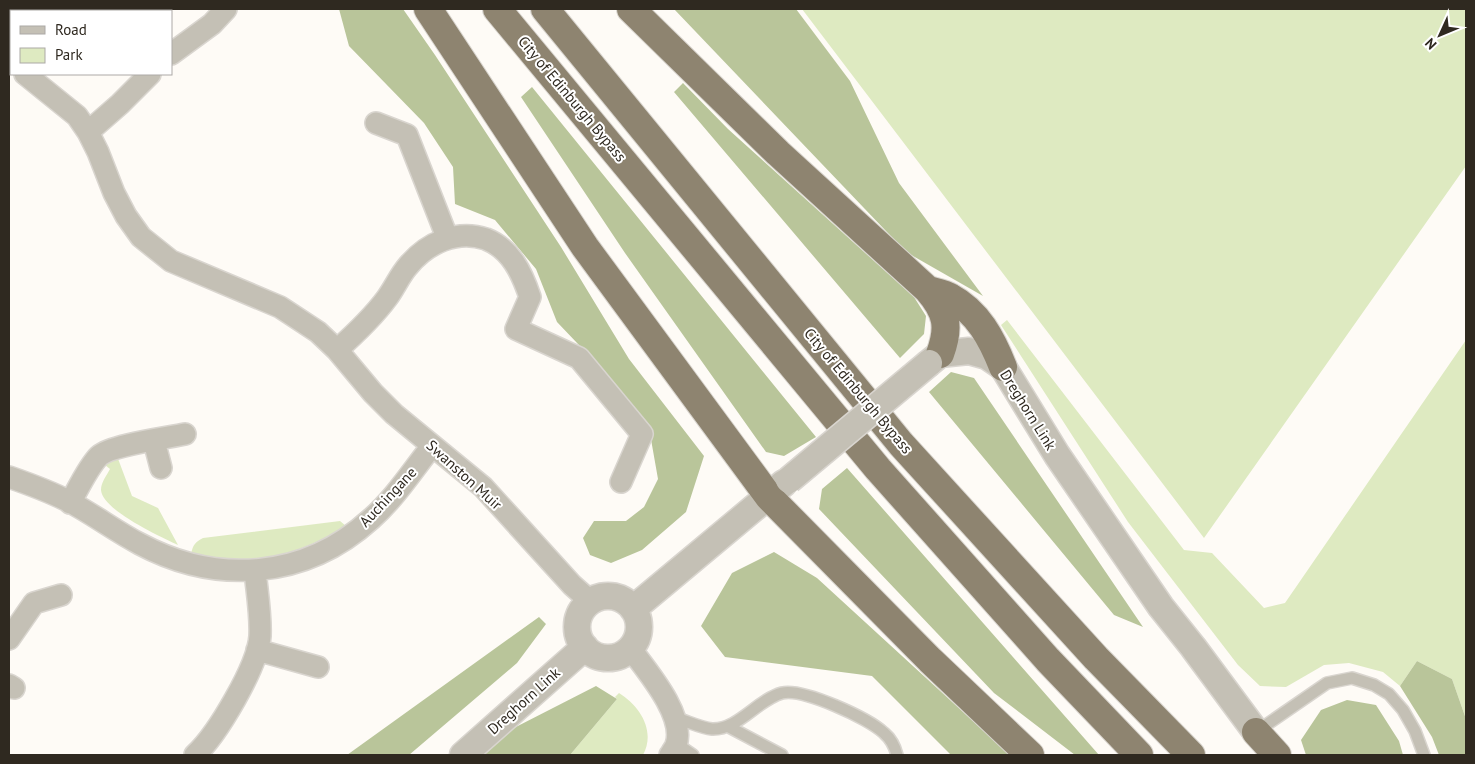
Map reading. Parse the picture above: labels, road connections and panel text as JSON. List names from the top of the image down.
{
  "streets": {
    "highway": ["City of Edinburgh Bypass"],
    "street": ["Dreghorn Link", "Swanston Muir", "Auchingane"]
  },
  "crossings": [
    ["Dreghorn Link", "Swanston Muir"],
    ["Swanston Muir", "Auchingane"]
  ],
  "legend": ["Road", "Park"],
  "north": "bottom left"
}
